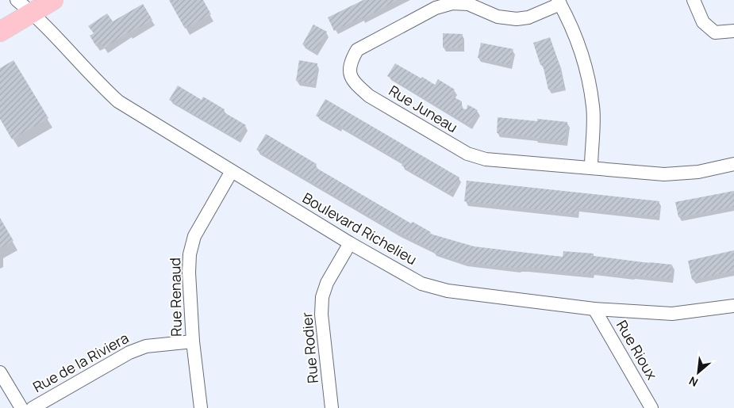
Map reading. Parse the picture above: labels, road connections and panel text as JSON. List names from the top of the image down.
{
  "streets": {
    "street": [
      "Rue Juneau",
      "Boulevard Richelieu",
      "Rue Renaud",
      "Rue Rodier",
      "Rue Rioux",
      "Rue de la Riviera"
    ]
  },
  "crossings": [
    ["Boulevard Richelieu", "Rue Renaud"],
    ["Boulevard Richelieu", "Rue Rodier"],
    ["Boulevard Richelieu", "Rue Rioux"],
    ["Rue Renaud", "Rue de la Riviera"]
  ],
  "north": "bottom left"
}
